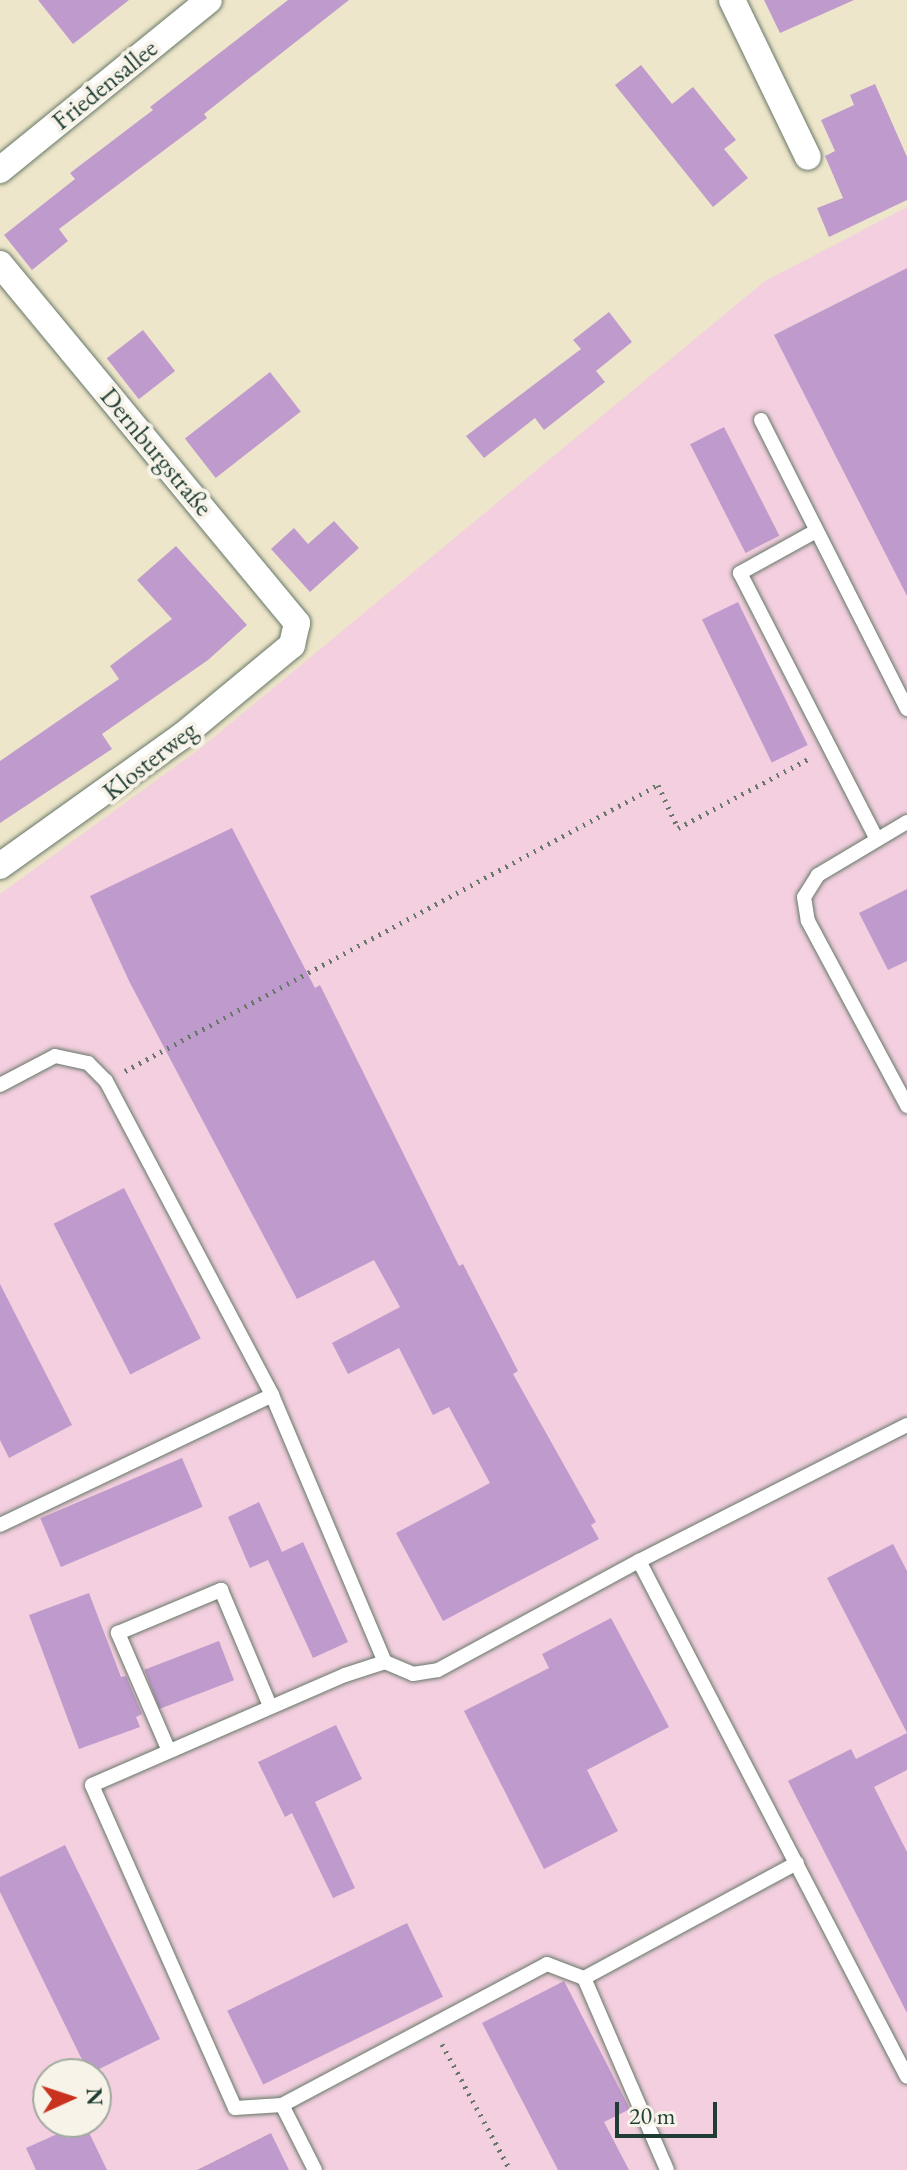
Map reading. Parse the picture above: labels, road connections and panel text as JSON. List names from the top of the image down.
{
  "streets": {
    "street": ["Friedensallee", "Dernburgstraße", "Klosterweg"]
  },
  "crossings": [
    ["Dernburgstraße", "Klosterweg"]
  ],
  "scale_bar": "20 m",
  "north": "right"
}
